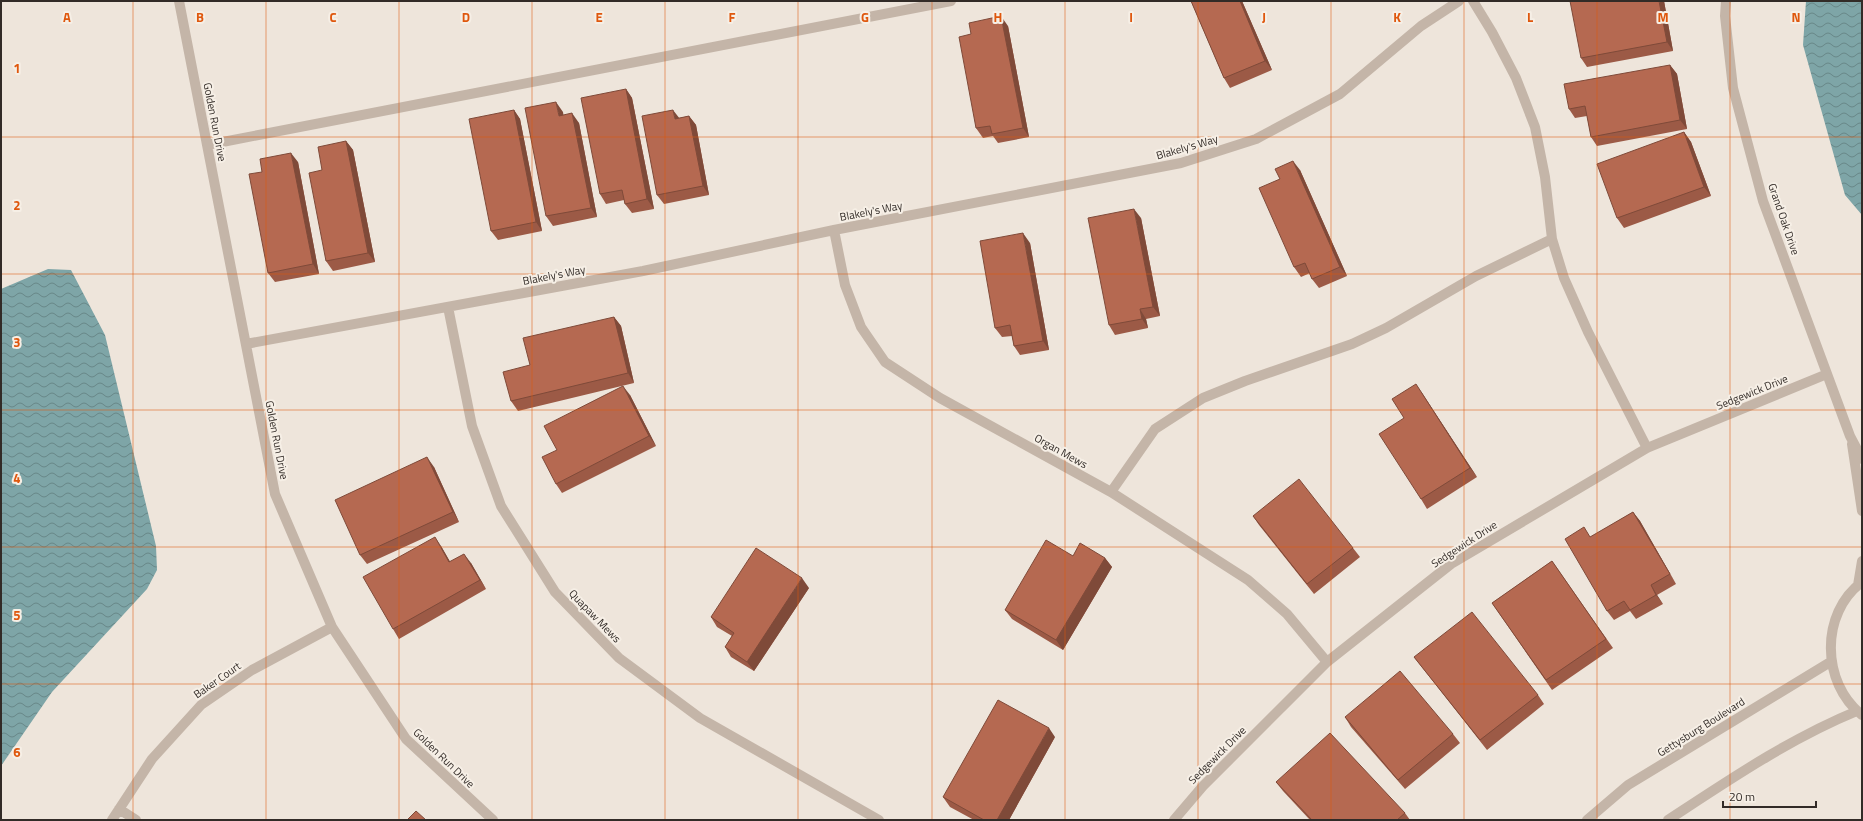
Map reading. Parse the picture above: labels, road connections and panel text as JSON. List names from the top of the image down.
{
  "streets": {
    "street": [
      "Golden Run Drive",
      "Blakely's Way",
      "Grand Oak Drive",
      "Sedgewick Drive",
      "Organ Mews",
      "Quapaw Mews",
      "Baker Court",
      "Gettysburg Boulevard"
    ]
  },
  "crossings": [
    ["Golden Run Drive", "Blakely's Way"],
    ["Golden Run Drive", "Baker Court"],
    ["Blakely's Way", "Organ Mews"],
    ["Blakely's Way", "Quapaw Mews"],
    ["Grand Oak Drive", "Sedgewick Drive"],
    ["Sedgewick Drive", "Organ Mews"]
  ],
  "scale_bar": "20 m",
  "grid": {
    "columns": [
      "A",
      "B",
      "C",
      "D",
      "E",
      "F",
      "G",
      "H",
      "I",
      "J",
      "K",
      "L",
      "M",
      "N"
    ],
    "rows": [
      "1",
      "2",
      "3",
      "4",
      "5",
      "6"
    ]
  }
}
